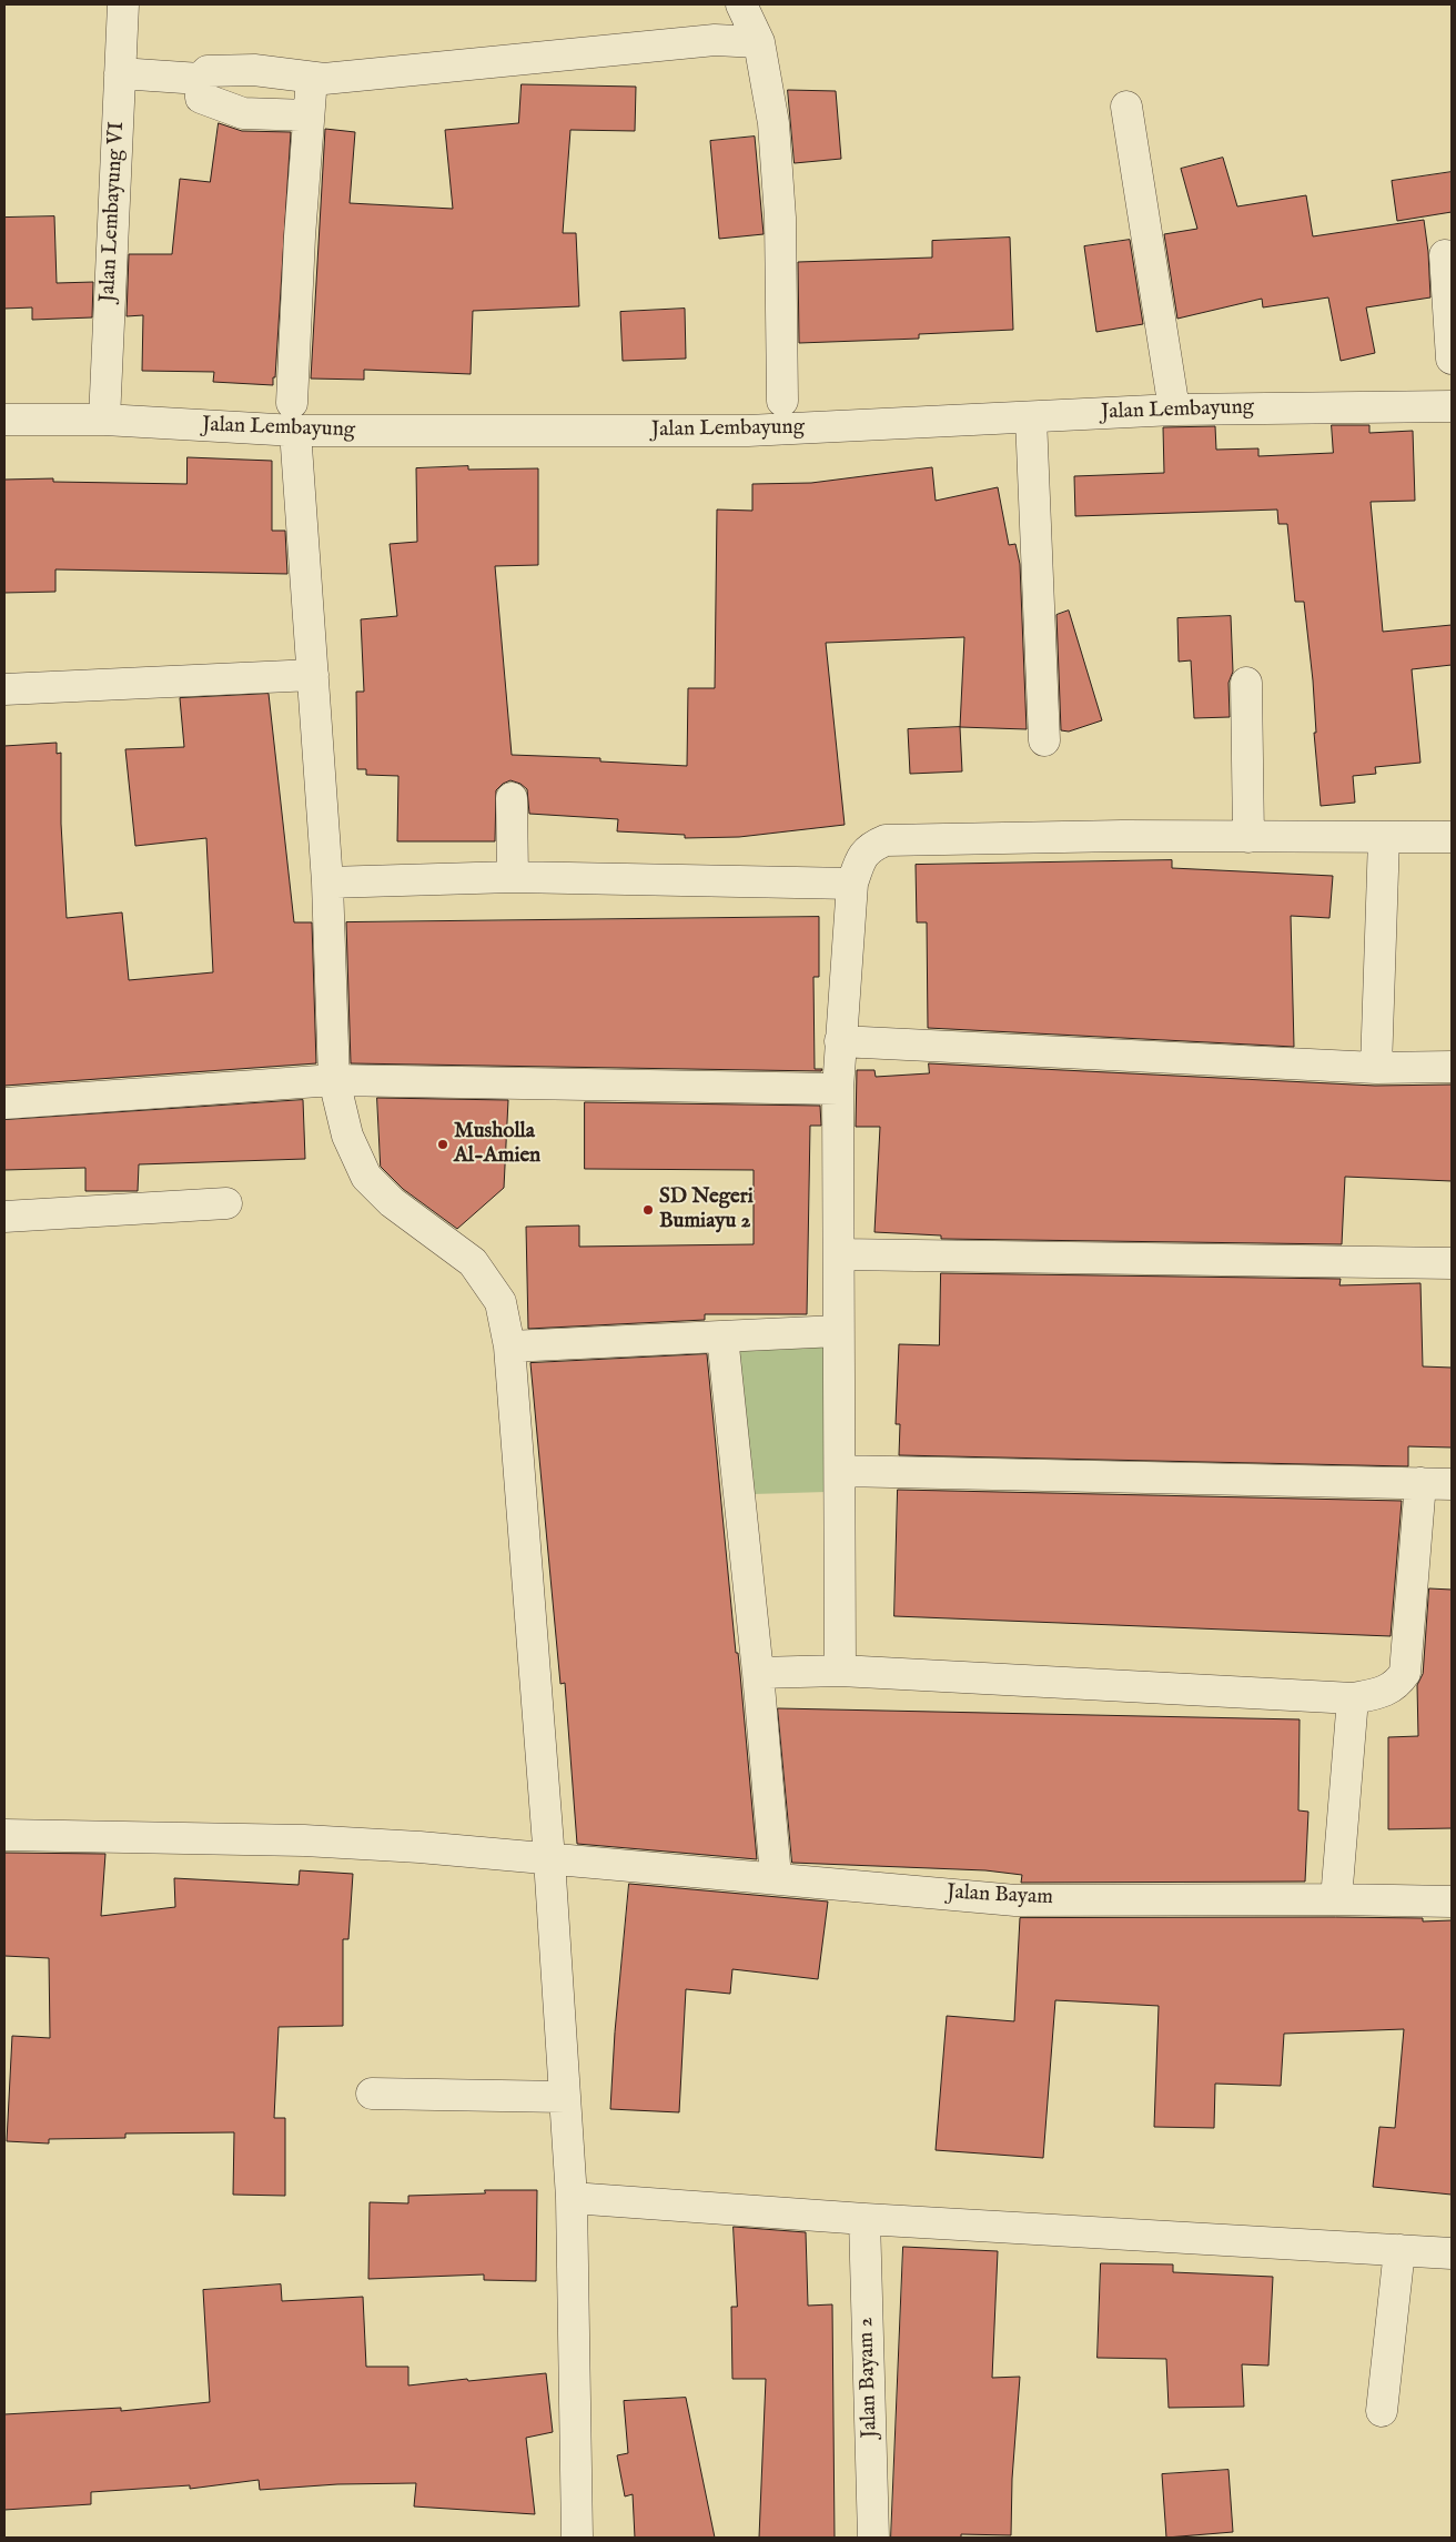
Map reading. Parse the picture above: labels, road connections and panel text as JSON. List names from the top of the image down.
{
  "streets": {
    "street": [
      "Jalan Lembayung VI",
      "Jalan Lembayung",
      "Jalan Bayam",
      "Jalan Bayam 2"
    ]
  },
  "crossings": [
    ["Jalan Lembayung VI", "Jalan Lembayung"]
  ],
  "places": ["Musholla Al-Amien", "SD Negeri Bumiayu 2"]
}
